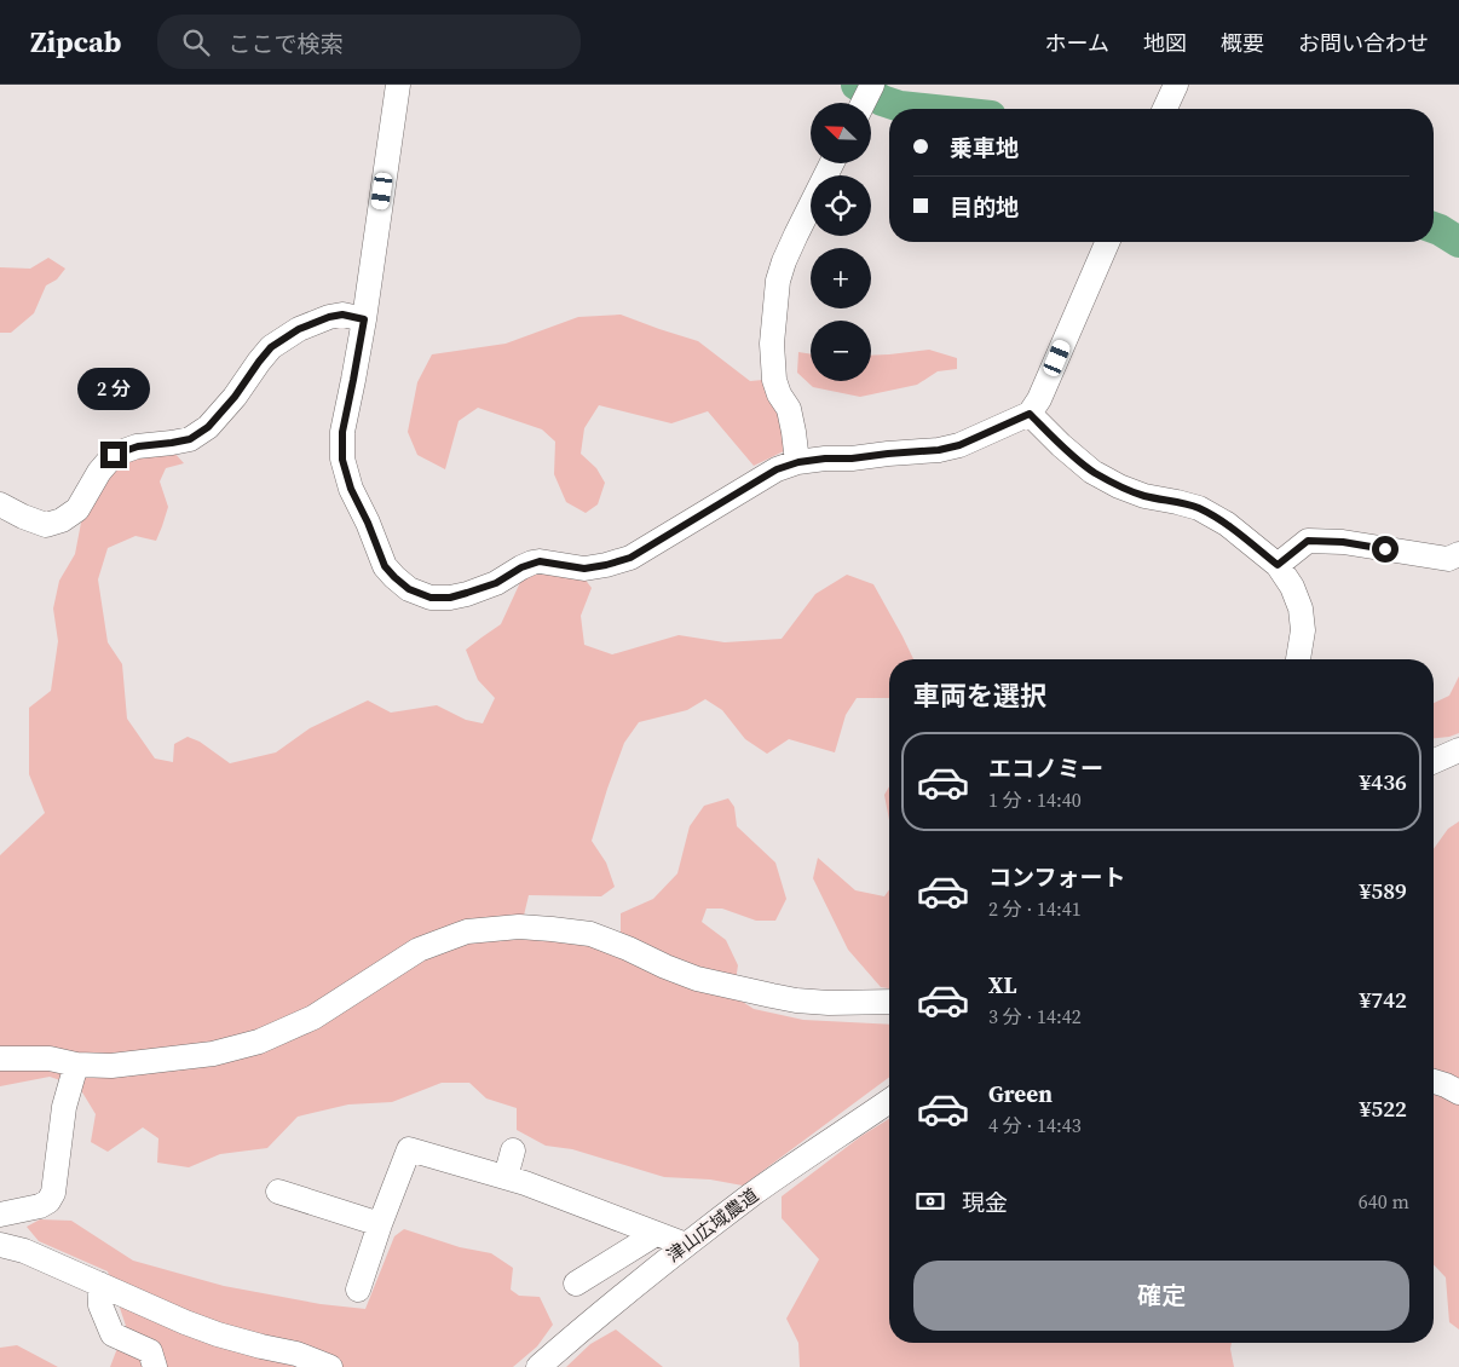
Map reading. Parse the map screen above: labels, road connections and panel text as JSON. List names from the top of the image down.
{
  "streets": {
    "street": ["津山広域農道"]
  },
  "north": "top left",
  "page": {
    "header": "Zipcab",
    "search": "ここで検索",
    "nav": [
      "ホーム",
      "地図",
      "概要",
      "お問い合わせ"
    ],
    "map_buttons": ["+", "−"],
    "banner": ["乗車地", "目的地"],
    "bubble": "2 分",
    "heading": "車両を選択",
    "list": [
      {
        "name": "エコノミー",
        "note": "1 分 · 14:40",
        "value": "¥436"
      },
      {
        "name": "コンフォート",
        "note": "2 分 · 14:41",
        "value": "¥589"
      },
      {
        "name": "XL",
        "note": "3 分 · 14:42",
        "value": "¥742"
      },
      {
        "name": "Green",
        "note": "4 分 · 14:43",
        "value": "¥522"
      }
    ],
    "pay": ["現金", "640 m"],
    "buttons": "確定"
  }
}
